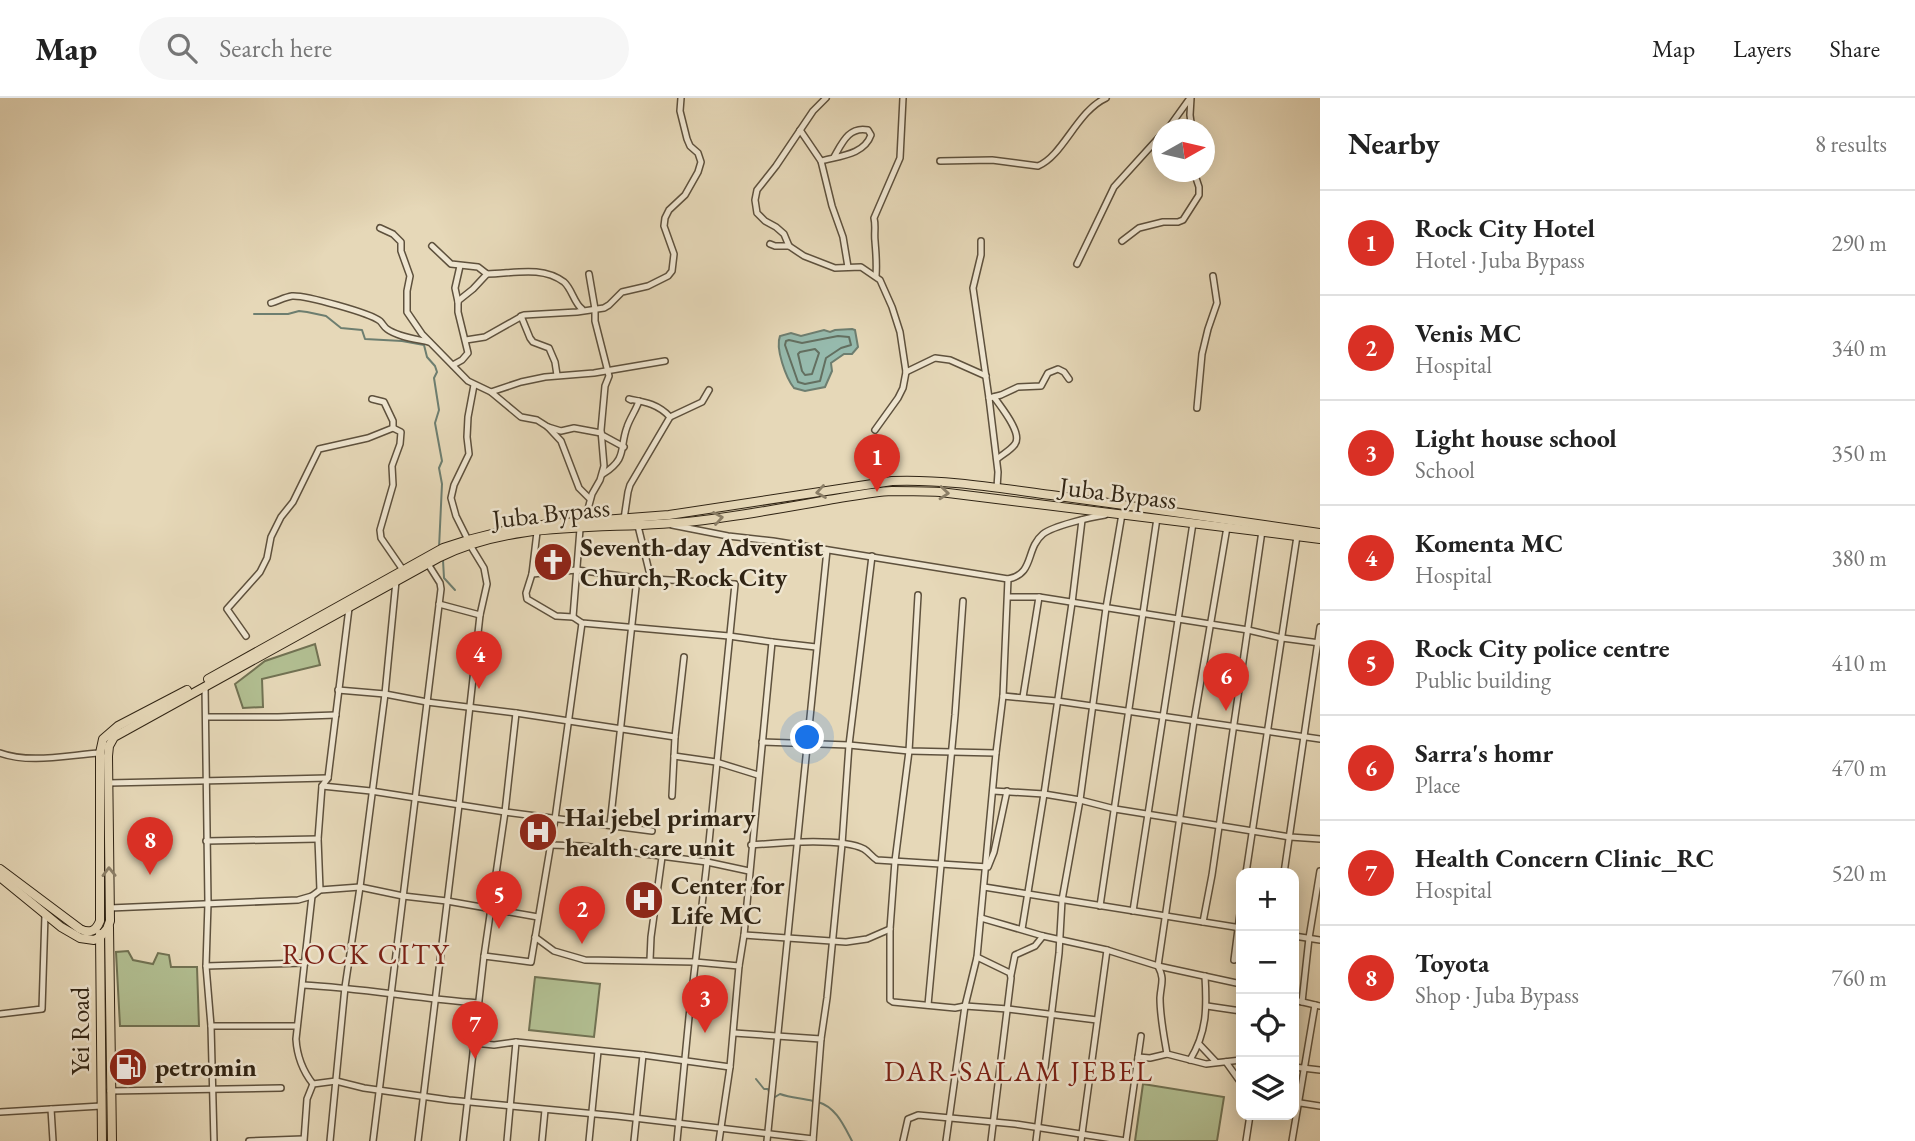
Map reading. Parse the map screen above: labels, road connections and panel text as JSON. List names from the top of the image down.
{
  "streets": {
    "main road": ["Juba Bypass", "Yei Road"]
  },
  "crossings": [
    ["Juba Bypass", "Yei Road"]
  ],
  "districts": ["ROCK CITY", "DAR-SALAM JEBEL"],
  "places": {
    "church": ["Seventh-day Adventist Church, Rock City"],
    "hospital": ["Hai jebel primary health care unit", "Center for Life MC"],
    "fuel station": ["petromin"]
  },
  "north": "right",
  "page": {
    "header": "Map",
    "search": "Search here",
    "nav": ["Map", "Layers", "Share"],
    "heading": ["Nearby", "8 results"],
    "list": [
      {
        "mark": "1",
        "name": "Rock City Hotel",
        "note": "Hotel · Juba Bypass",
        "value": "290 m"
      },
      {
        "mark": "2",
        "name": "Venis MC",
        "note": "Hospital",
        "value": "340 m"
      },
      {
        "mark": "3",
        "name": "Light house school",
        "note": "School",
        "value": "350 m"
      },
      {
        "mark": "4",
        "name": "Komenta MC",
        "note": "Hospital",
        "value": "380 m"
      },
      {
        "mark": "5",
        "name": "Rock City police centre",
        "note": "Public building",
        "value": "410 m"
      },
      {
        "mark": "6",
        "name": "Sarra's homr",
        "note": "Place",
        "value": "470 m"
      },
      {
        "mark": "7",
        "name": "Health Concern Clinic_RC",
        "note": "Hospital",
        "value": "520 m"
      },
      {
        "mark": "8",
        "name": "Toyota",
        "note": "Shop · Juba Bypass",
        "value": "760 m"
      }
    ],
    "pins": [
      "1",
      "4",
      "6",
      "8",
      "5",
      "2",
      "3",
      "7"
    ],
    "map_buttons": ["+", "−"]
  }
}
